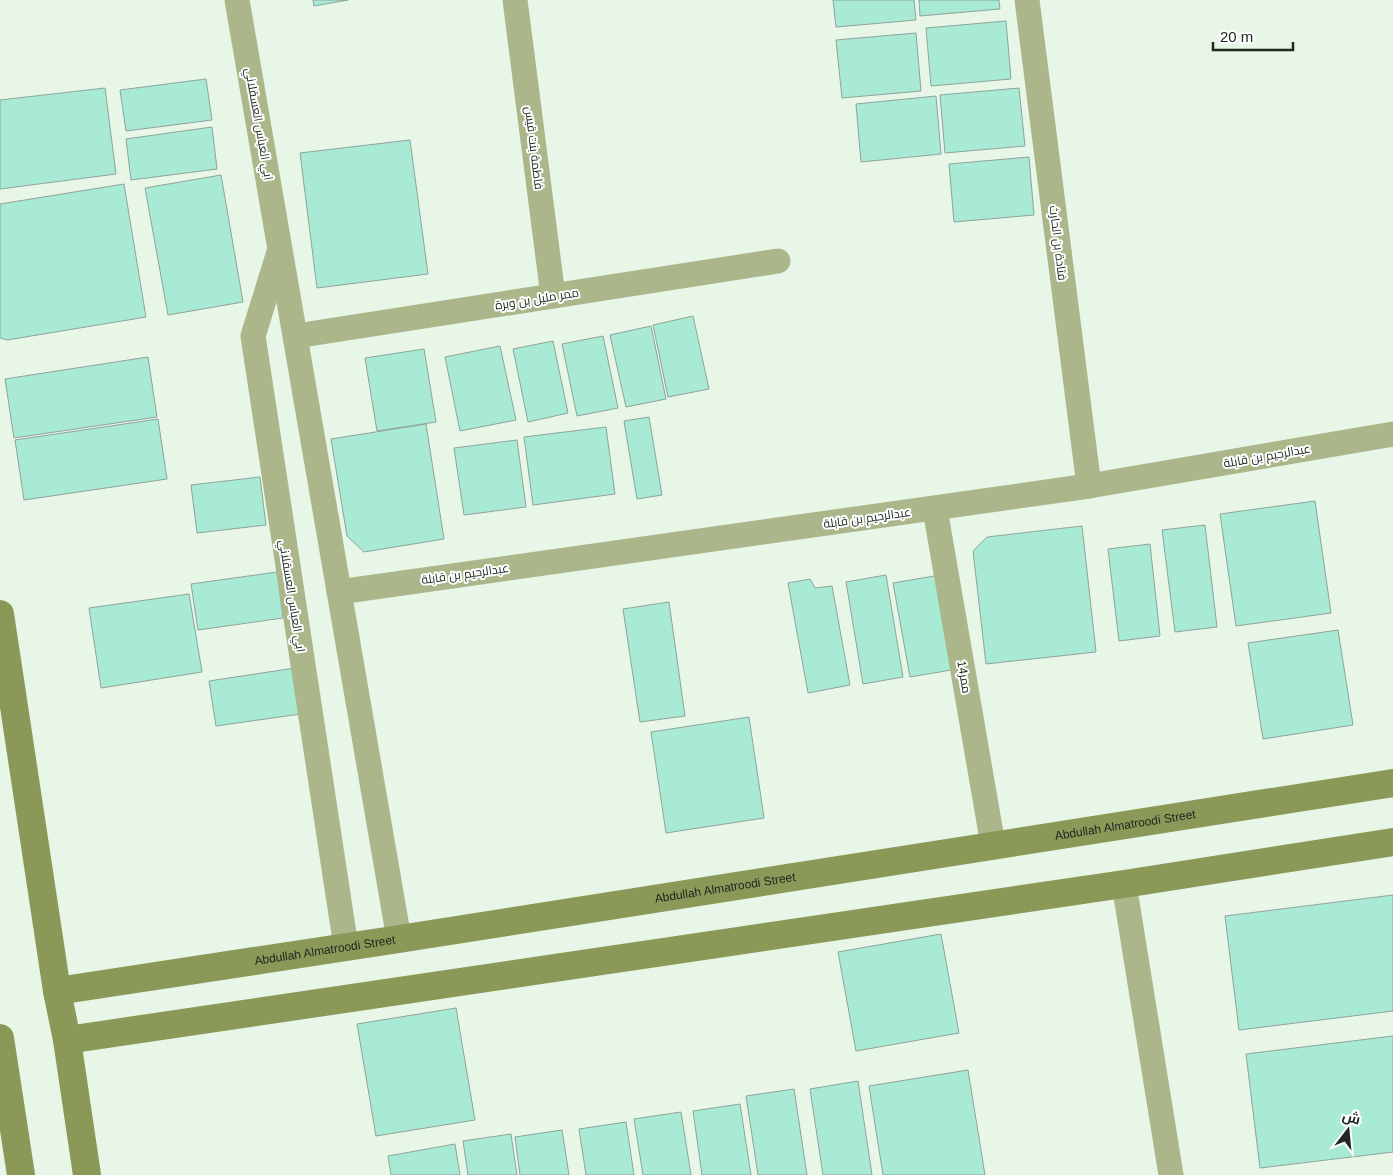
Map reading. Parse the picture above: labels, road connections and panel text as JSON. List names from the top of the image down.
{
  "streets": {
    "street": [
      "ابي العباس العسقلاني",
      "فاطمة بنت قيس",
      "فتادة بن الحارث",
      "ممر مليل بن وبرة",
      "عبدالرحيم بن قابلة",
      "ممر14",
      "Abdullah Almatroodi Street"
    ]
  },
  "crossings": [
    ["ابي العباس العسقلاني", "ممر مليل بن وبرة"],
    ["ابي العباس العسقلاني", "عبدالرحيم بن قابلة"],
    ["ابي العباس العسقلاني", "Abdullah Almatroodi Street"],
    ["فاطمة بنت قيس", "ممر مليل بن وبرة"],
    ["فتادة بن الحارث", "عبدالرحيم بن قابلة"],
    ["عبدالرحيم بن قابلة", "ممر14"],
    ["ممر14", "Abdullah Almatroodi Street"]
  ],
  "scale_bar": "20 m",
  "north": "top"
}
